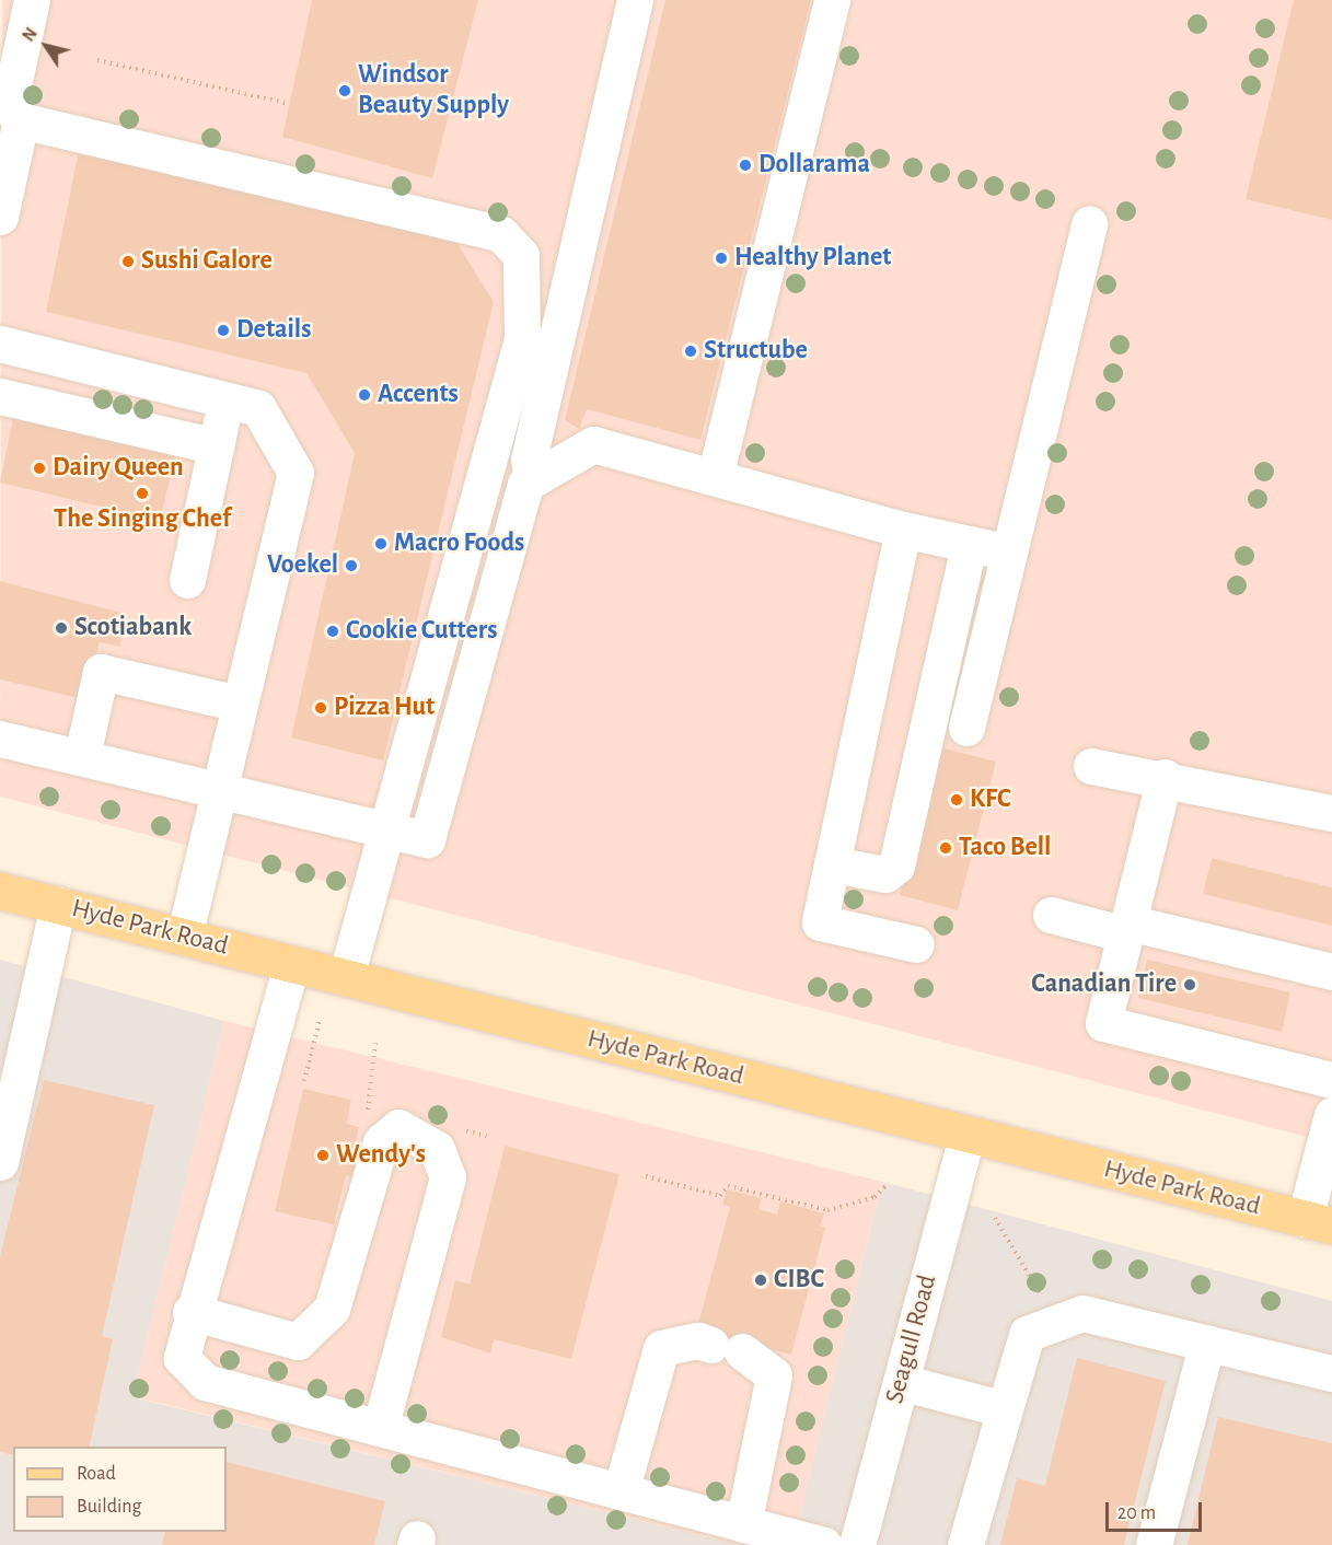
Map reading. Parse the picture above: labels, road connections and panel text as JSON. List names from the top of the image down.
{
  "streets": {
    "main road": ["Hyde Park Road"],
    "street": ["Seagull Road"]
  },
  "crossings": [
    ["Hyde Park Road", "Seagull Road"]
  ],
  "places": [
    "Windsor Beauty Supply",
    "Dollarama",
    "Healthy Planet",
    "Sushi Galore",
    "Details",
    "Structube",
    "Accents",
    "Dairy Queen",
    "The Singing Chef",
    "Macro Foods",
    "Voekel",
    "Scotiabank",
    "Cookie Cutters",
    "Pizza Hut",
    "KFC",
    "Taco Bell",
    "Canadian Tire",
    "Wendy's",
    "CIBC"
  ],
  "legend": ["Road", "Building"],
  "scale_bar": "20 m",
  "north": "top left"
}
